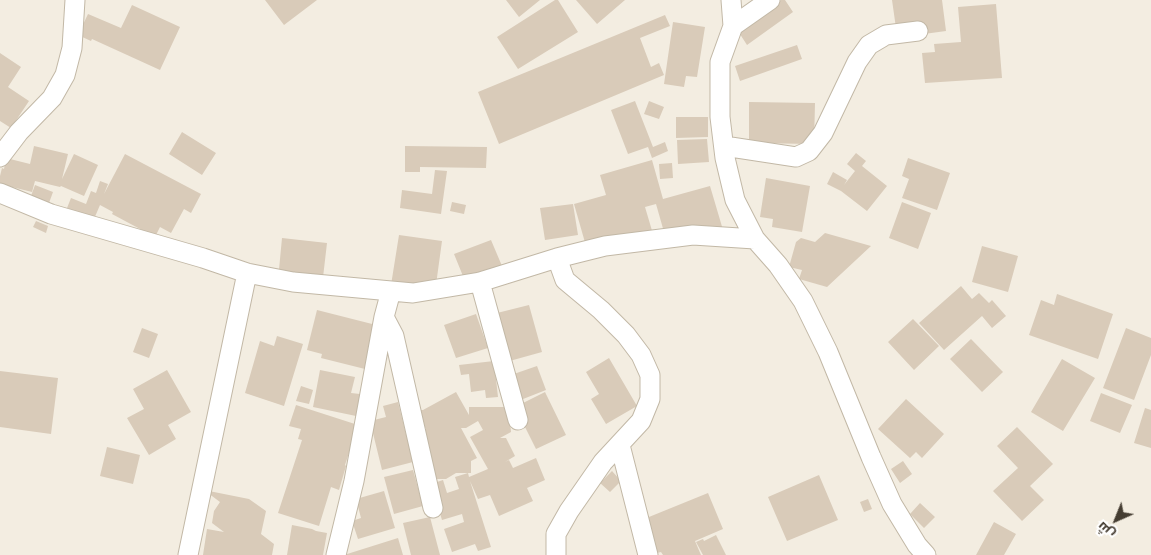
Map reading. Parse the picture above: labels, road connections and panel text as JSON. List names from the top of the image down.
{
  "north": "bottom left"
}
